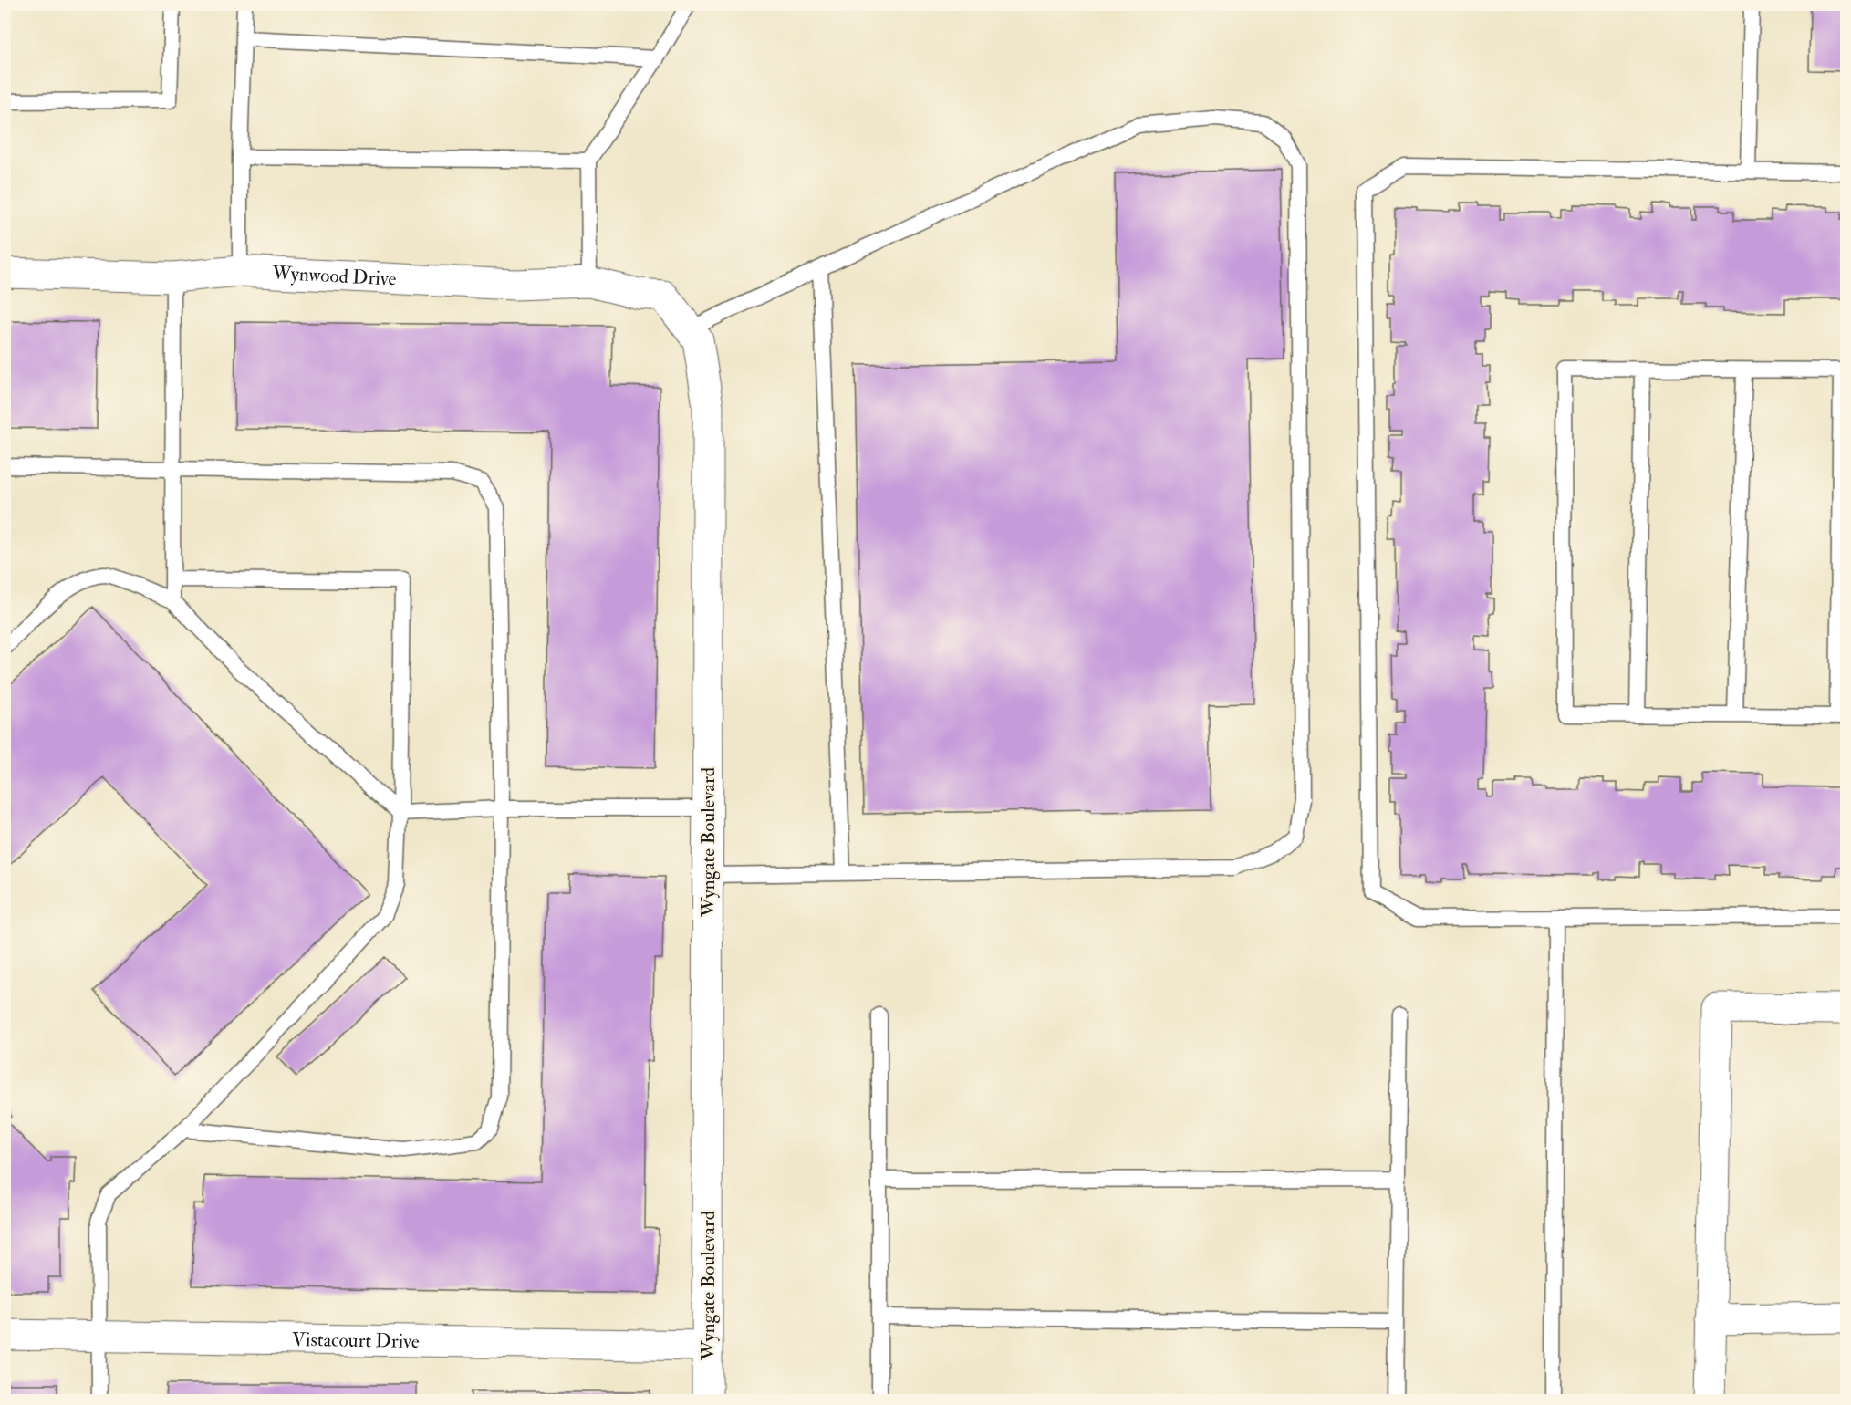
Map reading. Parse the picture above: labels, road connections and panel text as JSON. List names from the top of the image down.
{
  "streets": {
    "street": ["Wynwood Drive", "Wyngate Boulevard", "Vistacourt Drive"]
  },
  "crossings": [
    ["Wynwood Drive", "Wyngate Boulevard"],
    ["Wyngate Boulevard", "Vistacourt Drive"]
  ]
}
